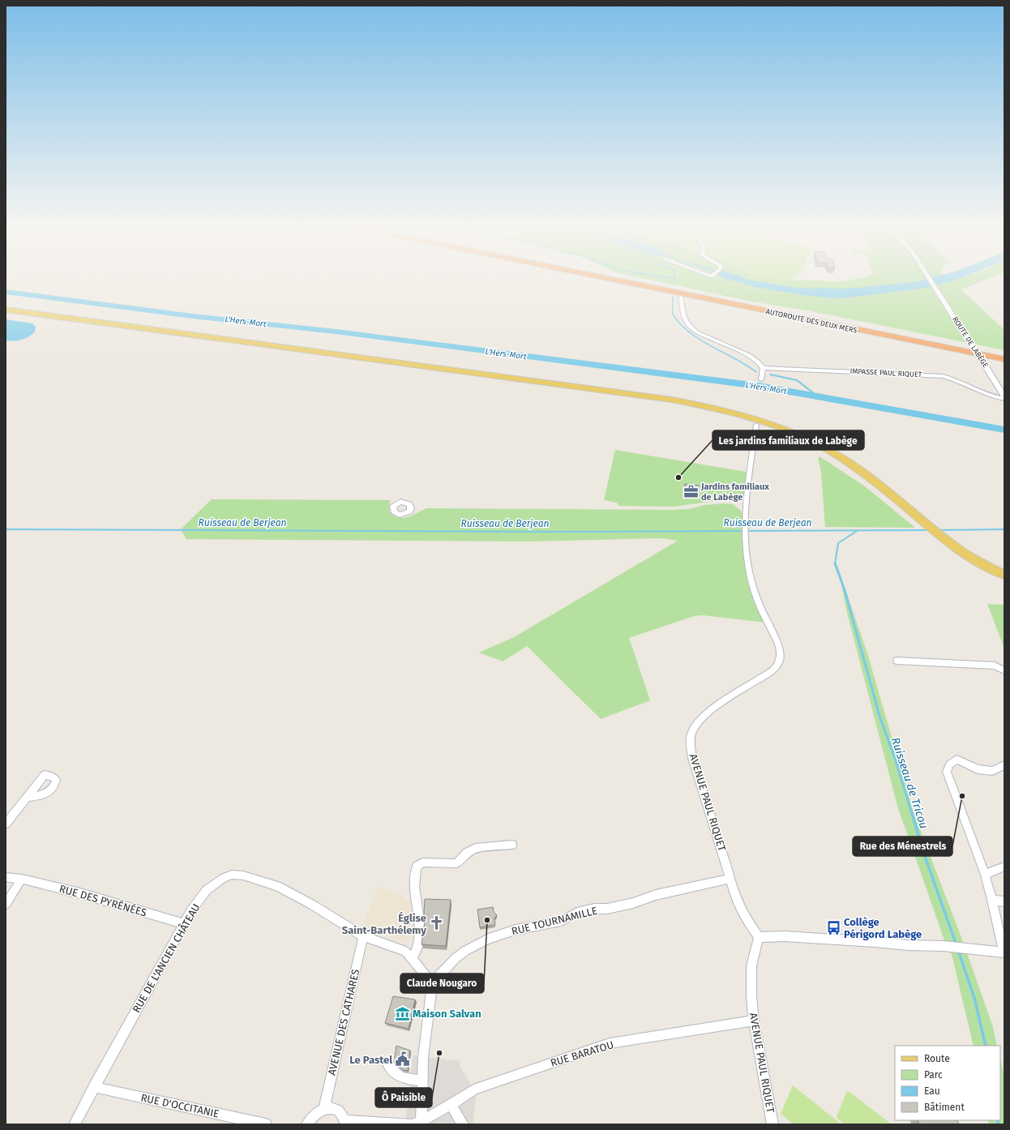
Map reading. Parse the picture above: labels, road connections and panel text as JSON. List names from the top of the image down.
{
  "streets": {
    "highway": ["AUTOROUTE DES DEUX MERS"],
    "street": [
      "ROUTE DE LABÈGE",
      "IMPASSE PAUL RIQUET",
      "AVENUE PAUL RIQUET",
      "RUE DES PYRÉNÉES",
      "RUE TOURNAMILLE",
      "RUE DE L'ANCIEN CHÂTEAU",
      "AVENUE DES CATHARES",
      "RUE BARATOU",
      "RUE D'OCCITANIE"
    ]
  },
  "crossings": [
    ["ROUTE DE LABÈGE", "IMPASSE PAUL RIQUET"],
    ["AVENUE PAUL RIQUET", "RUE TOURNAMILLE"],
    ["AVENUE PAUL RIQUET", "RUE BARATOU"],
    ["RUE DES PYRÉNÉES", "RUE DE L'ANCIEN CHÂTEAU"],
    ["RUE TOURNAMILLE", "RUE DE L'ANCIEN CHÂTEAU"],
    ["RUE DE L'ANCIEN CHÂTEAU", "AVENUE DES CATHARES"],
    ["RUE DE L'ANCIEN CHÂTEAU", "RUE D'OCCITANIE"]
  ],
  "water": ["L'Hers-Mort", "Ruisseau de Berjean", "Ruisseau de Tricou"],
  "places": {
    "other": [
      "Les jardins familiaux de Labège",
      "Rue des Ménestrels",
      "Claude Nougaro",
      "Ô Paisible"
    ],
    "office": ["Jardins familiaux de Labège"],
    "church": ["Église Saint-Barthélemy"],
    "bus stop": ["Collège Périgord Labège"],
    "museum": ["Maison Salvan"],
    "public building": ["Le Pastel"]
  },
  "legend": [
    "Route",
    "Parc",
    "Eau",
    "Bâtiment"
  ]
}
